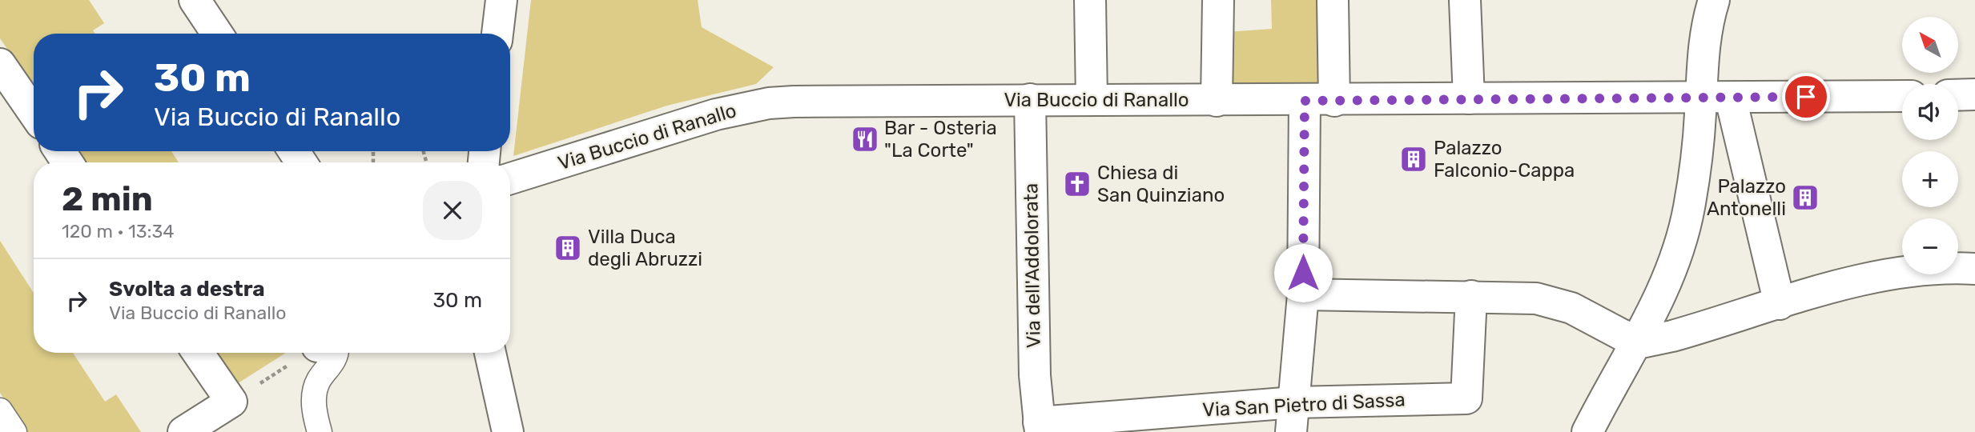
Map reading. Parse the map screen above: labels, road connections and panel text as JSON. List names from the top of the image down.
{
  "streets": {
    "street": ["Via Buccio di Ranallo", "Via dell'Addolorata", "Via San Pietro di Sassa"]
  },
  "crossings": [
    ["Via Buccio di Ranallo", "Via dell'Addolorata"],
    ["Via dell'Addolorata", "Via San Pietro di Sassa"]
  ],
  "places": {
    "restaurant": ["Bar - Osteria \"La Corte\""],
    "building": ["Palazzo Falconio-Cappa", "Palazzo Antonelli", "Villa Duca degli Abruzzi"],
    "church": ["Chiesa di San Quinziano"]
  },
  "north": "top left",
  "page": {
    "map_buttons": ["+", "−"],
    "turn": ["30 m", "Via Buccio di Ranallo"],
    "heading": ["2 min", "120 m · 13:34"],
    "list": [
      {
        "name": "Svolta a destra",
        "note": "Via Buccio di Ranallo",
        "value": "30 m"
      }
    ]
  }
}
